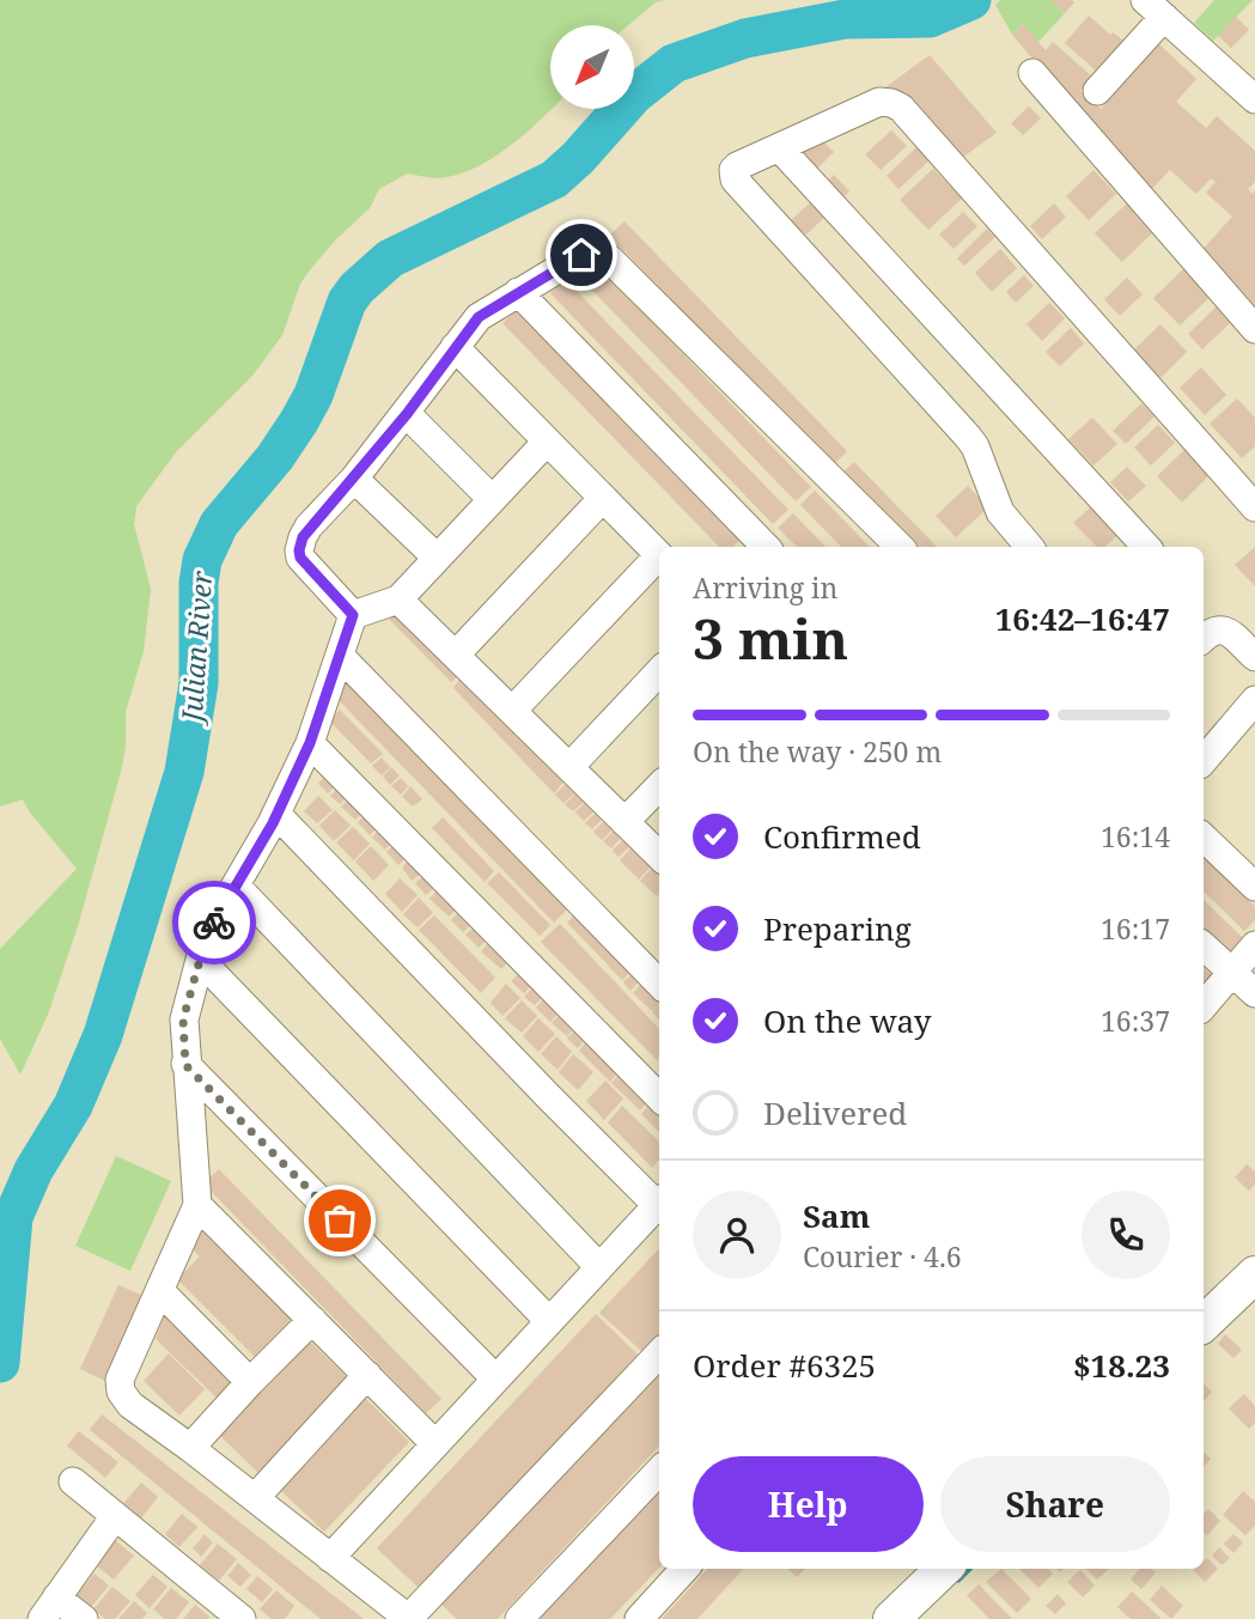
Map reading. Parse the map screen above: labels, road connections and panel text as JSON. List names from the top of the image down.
{
  "water": ["Julian River"],
  "north": "bottom left",
  "page": {
    "heading": ["3 min", "Arriving in", "16:42–16:47"],
    "panel": [
      "Sam",
      "Courier · 4.6",
      "Order #6325",
      "$18.23"
    ],
    "bar": "On the way · 250 m",
    "list": [
      ["Confirmed", "16:14"],
      ["Preparing", "16:17"],
      ["On the way", "16:37"],
      "Delivered"
    ],
    "buttons": ["Help", "Share"]
  }
}
